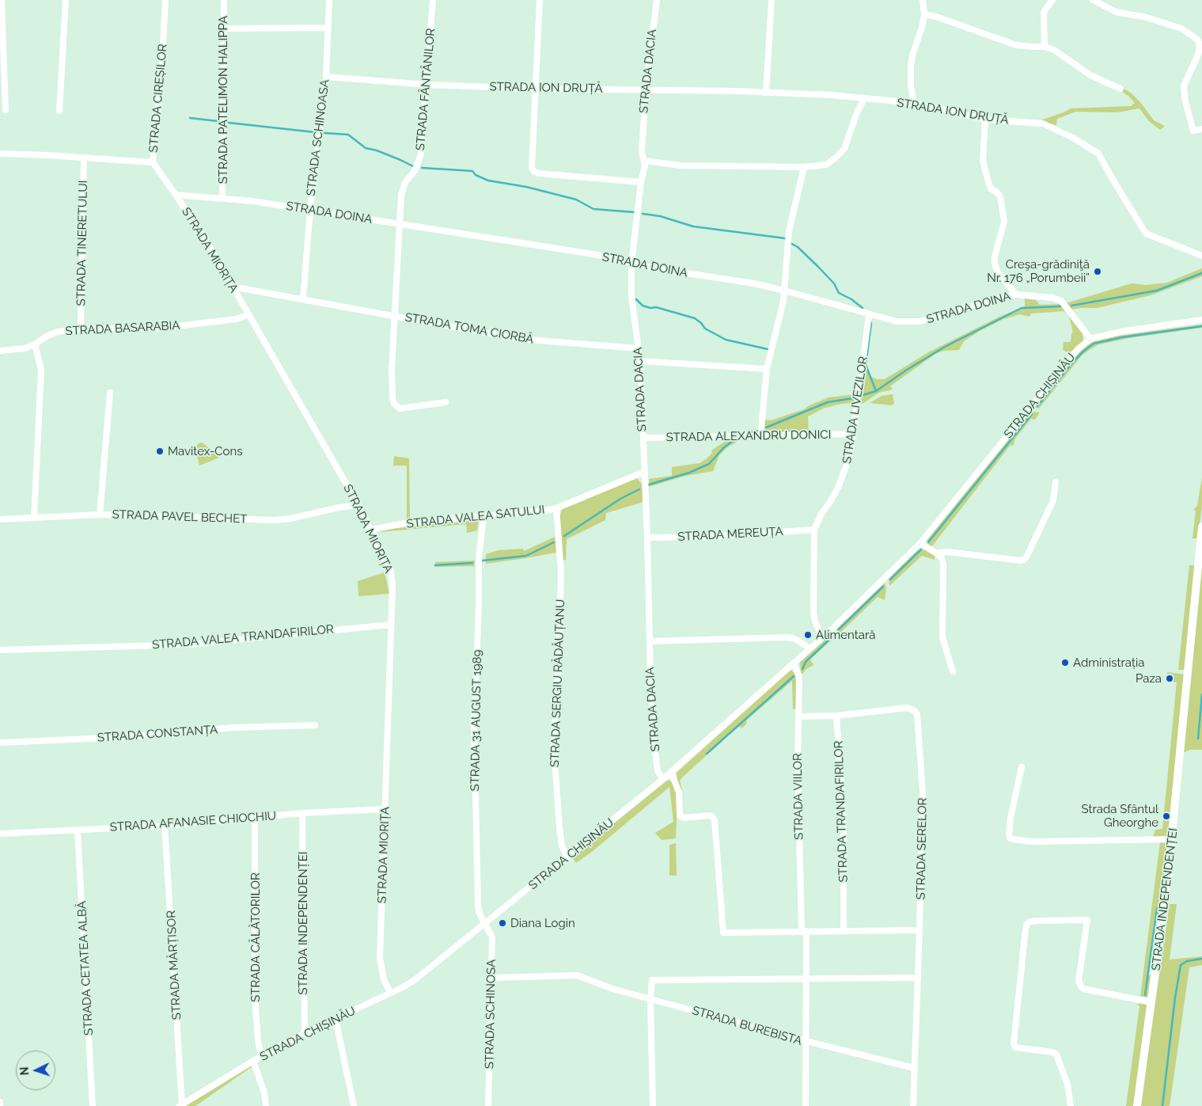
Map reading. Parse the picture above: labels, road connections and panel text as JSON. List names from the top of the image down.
{
  "streets": {
    "main road": ["STRADA INDEPENDENȚEI"],
    "street": [
      "STRADA DACIA",
      "STRADA ION DRUȚĂ",
      "STRADA FÂNTÂNILOR",
      "STRADA CIREȘILOR",
      "STRADA PATELIMON HALIPPA",
      "STRADA SCHINOASA",
      "STRADA DOINA",
      "STRADA TINERETULUI",
      "STRADA MIORIȚA",
      "STRADA BASARABIA",
      "STRADA TOMA CIORBĂ",
      "STRADA CHIȘINĂU",
      "STRADA LIVEZILOR",
      "STRADA ALEXANDRU DONICI",
      "STRADA PAVEL BECHET",
      "STRADA VALEA SATULUI",
      "STRADA MEREUȚA",
      "STRADA VALEA TRANDAFIRILOR",
      "STRADA SERGIU RĂDĂUȚANU",
      "STRADA 31 AUGUST 1989",
      "STRADA CONSTANȚA",
      "STRADA VIILOR",
      "STRADA TRANDAFIRILOR",
      "STRADA AFANASIE CHIOCHIU",
      "STRADA SERELOR",
      "STRADA CĂLĂTORILOR",
      "STRADA MĂRȚISOR",
      "STRADA CETATEA ALBĂ",
      "STRADA SCHINOSA",
      "STRADA BUREBISTA"
    ]
  },
  "crossings": [
    ["STRADA DACIA", "STRADA ION DRUȚĂ"],
    ["STRADA DACIA", "STRADA DOINA"],
    ["STRADA DACIA", "STRADA TOMA CIORBĂ"],
    ["STRADA DACIA", "STRADA CHIȘINĂU"],
    ["STRADA DACIA", "STRADA ALEXANDRU DONICI"],
    ["STRADA DACIA", "STRADA VALEA SATULUI"],
    ["STRADA DACIA", "STRADA MEREUȚA"],
    ["STRADA ION DRUȚĂ", "STRADA FÂNTÂNILOR"],
    ["STRADA ION DRUȚĂ", "STRADA SCHINOASA"],
    ["STRADA FÂNTÂNILOR", "STRADA DOINA"],
    ["STRADA FÂNTÂNILOR", "STRADA TOMA CIORBĂ"],
    ["STRADA CIREȘILOR", "STRADA TINERETULUI"],
    ["STRADA CIREȘILOR", "STRADA MIORIȚA"],
    ["STRADA PATELIMON HALIPPA", "STRADA DOINA"],
    ["STRADA SCHINOASA", "STRADA DOINA"],
    ["STRADA SCHINOASA", "STRADA TOMA CIORBĂ"],
    ["STRADA DOINA", "STRADA MIORIȚA"],
    ["STRADA DOINA", "STRADA CHIȘINĂU"],
    ["STRADA DOINA", "STRADA LIVEZILOR"],
    ["STRADA TINERETULUI", "STRADA BASARABIA"],
    ["STRADA MIORIȚA", "STRADA BASARABIA"],
    ["STRADA MIORIȚA", "STRADA TOMA CIORBĂ"],
    ["STRADA MIORIȚA", "STRADA CHIȘINĂU"],
    ["STRADA MIORIȚA", "STRADA PAVEL BECHET"],
    ["STRADA MIORIȚA", "STRADA VALEA SATULUI"],
    ["STRADA MIORIȚA", "STRADA VALEA TRANDAFIRILOR"],
    ["STRADA MIORIȚA", "STRADA AFANASIE CHIOCHIU"],
    ["STRADA CHIȘINĂU", "STRADA LIVEZILOR"],
    ["STRADA CHIȘINĂU", "STRADA SERGIU RĂDĂUȚANU"],
    ["STRADA CHIȘINĂU", "STRADA 31 AUGUST 1989"],
    ["STRADA CHIȘINĂU", "STRADA VIILOR"],
    ["STRADA CHIȘINĂU", "STRADA INDEPENDENȚEI"],
    ["STRADA CHIȘINĂU", "STRADA CĂLĂTORILOR"],
    ["STRADA CHIȘINĂU", "STRADA MĂRȚISOR"],
    ["STRADA CHIȘINĂU", "STRADA SCHINOSA"],
    ["STRADA LIVEZILOR", "STRADA ALEXANDRU DONICI"],
    ["STRADA LIVEZILOR", "STRADA MEREUȚA"],
    ["STRADA VALEA SATULUI", "STRADA SERGIU RĂDĂUȚANU"],
    ["STRADA VALEA SATULUI", "STRADA 31 AUGUST 1989"],
    ["STRADA 31 AUGUST 1989", "STRADA SCHINOSA"],
    ["STRADA VIILOR", "STRADA SERELOR"],
    ["STRADA VIILOR", "STRADA BUREBISTA"],
    ["STRADA TRANDAFIRILOR", "STRADA SERELOR"],
    ["STRADA AFANASIE CHIOCHIU", "STRADA INDEPENDENȚEI"],
    ["STRADA AFANASIE CHIOCHIU", "STRADA CĂLĂTORILOR"],
    ["STRADA AFANASIE CHIOCHIU", "STRADA MĂRȚISOR"],
    ["STRADA AFANASIE CHIOCHIU", "STRADA CETATEA ALBĂ"],
    ["STRADA SCHINOSA", "STRADA BUREBISTA"]
  ],
  "places": [
    "Creşa-grădiniţă Nr. 176 „Porumbeii”",
    "Mavitex-Cons",
    "Alimentară",
    "Administrația",
    "Paza",
    "Strada Sfântul Gheorghe",
    "Diana Login"
  ],
  "north": "left"
}
